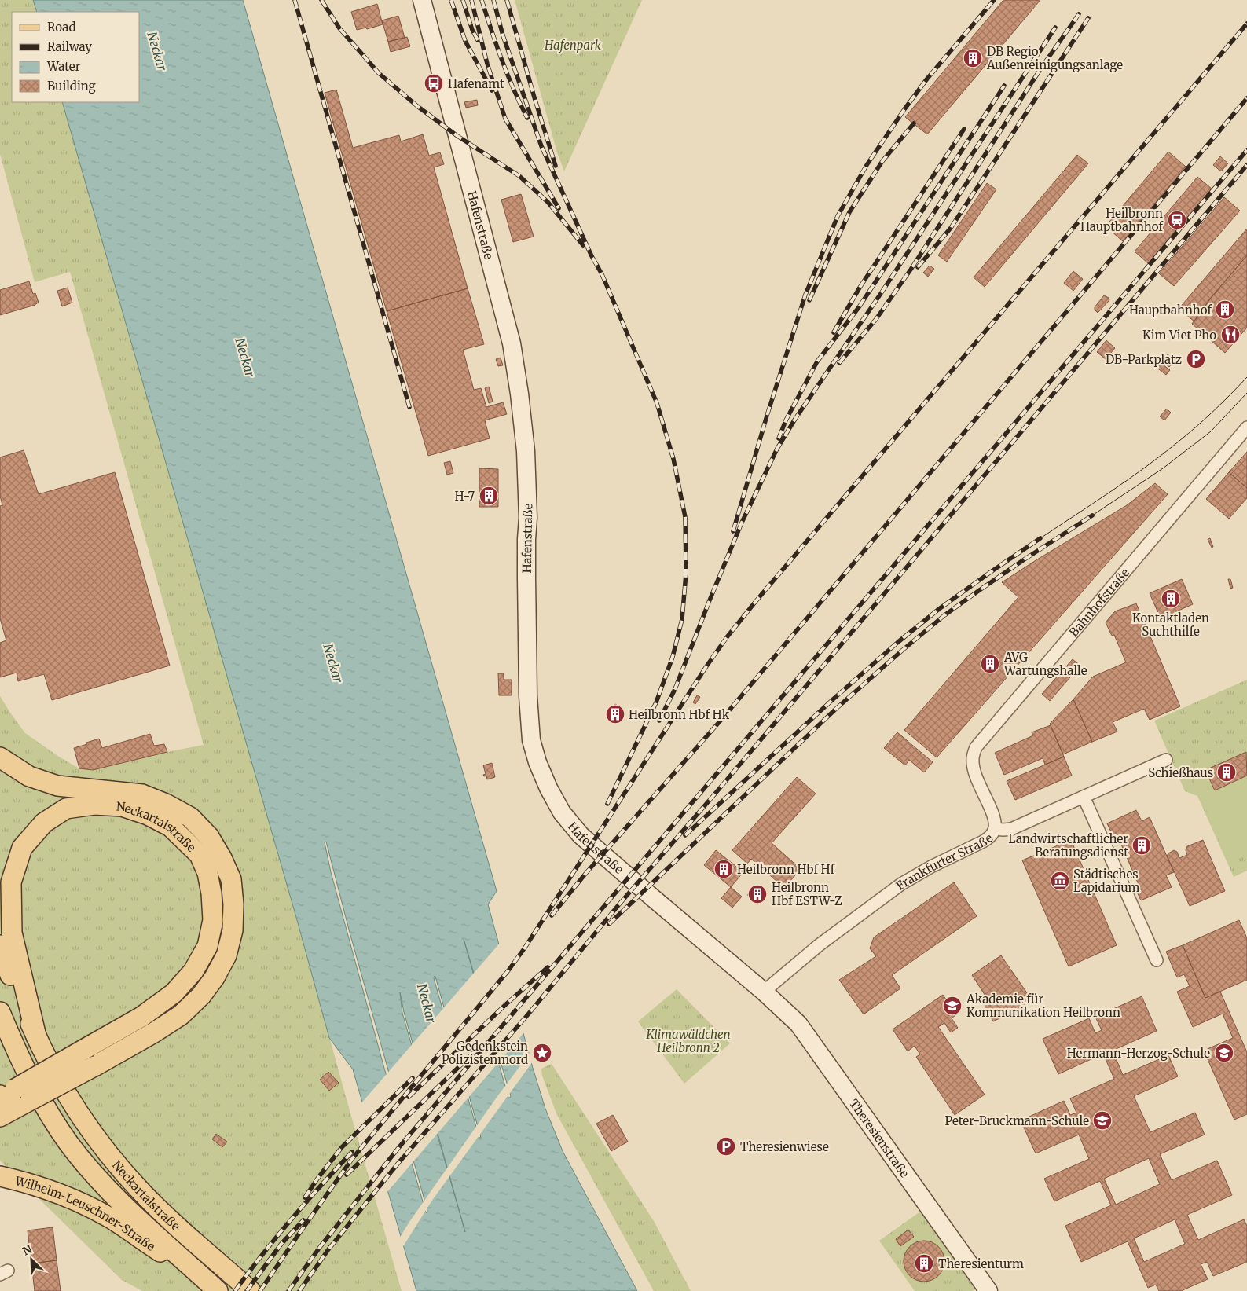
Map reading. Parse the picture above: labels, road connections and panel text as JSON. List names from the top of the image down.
{
  "streets": {
    "main road": [
      "Hafenstraße",
      "Neckartalstraße",
      "Theresienstraße",
      "Wilhelm-Leuschner-Straße"
    ],
    "street": ["Bahnhofstraße", "Frankfurter Straße"]
  },
  "crossings": [
    ["Hafenstraße", "Frankfurter Straße"],
    ["Hafenstraße", "Theresienstraße"],
    ["Bahnhofstraße", "Frankfurter Straße"],
    ["Neckartalstraße", "Wilhelm-Leuschner-Straße"],
    ["Frankfurter Straße", "Theresienstraße"]
  ],
  "water": ["Neckar"],
  "parks": ["Hafenpark", "Klimawäldchen Heilbronn 2"],
  "places": {
    "building": [
      "DB Regio Außenreinigungsanlage",
      "Hauptbahnhof",
      "H-7",
      "Kontaktladen Suchthilfe",
      "AVG Wartungshalle",
      "Heilbronn Hbf Hk",
      "Schießhaus",
      "Landwirtschaftlicher Beratungsdienst",
      "Heilbronn Hbf Hf",
      "Heilbronn Hbf ESTW-Z",
      "Theresienturm"
    ],
    "bus stop": ["Hafenamt"],
    "station": ["Heilbronn Hauptbahnhof"],
    "restaurant": ["Kim Viet Pho"],
    "parking": ["DB-Parkplatz", "Theresienwiese"],
    "museum": ["Städtisches Lapidarium"],
    "school or university": ["Akademie für Kommunikation Heilbronn", "Hermann-Herzog-Schule", "Peter-Bruckmann-Schule"],
    "place": ["Gedenkstein Polizistenmord"]
  },
  "legend": [
    "Road",
    "Railway",
    "Water",
    "Building"
  ],
  "north": "top left"
}
